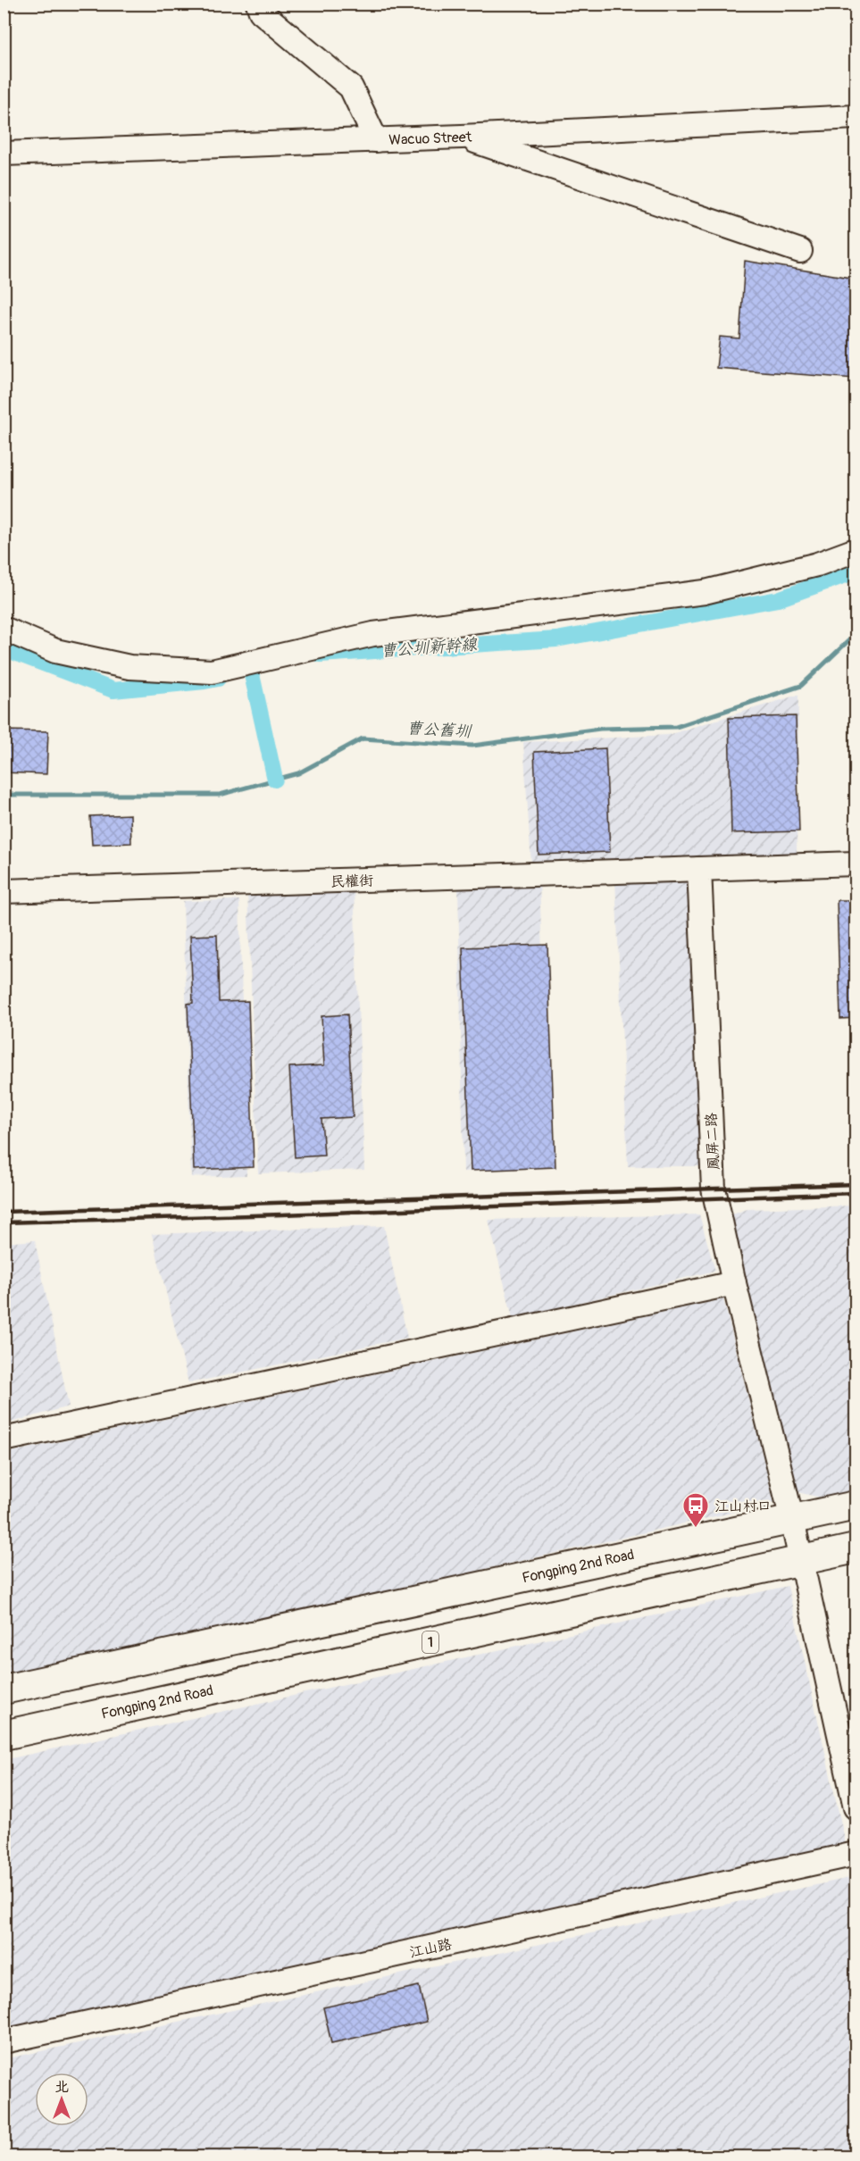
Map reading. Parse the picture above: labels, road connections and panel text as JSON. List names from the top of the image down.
{
  "streets": {
    "main road": ["Fongping 2nd Road", "1"],
    "street": [
      "Wacuo Street",
      "民權街",
      "鳳屏二路",
      "江山路"
    ]
  },
  "crossings": [
    ["民權街", "鳳屏二路"],
    ["鳳屏二路", "Fongping 2nd Road"]
  ],
  "water": ["曹公圳新幹線", "曹公舊圳"],
  "places": {
    "bus stop": ["江山村口"]
  },
  "north": "top"
}
